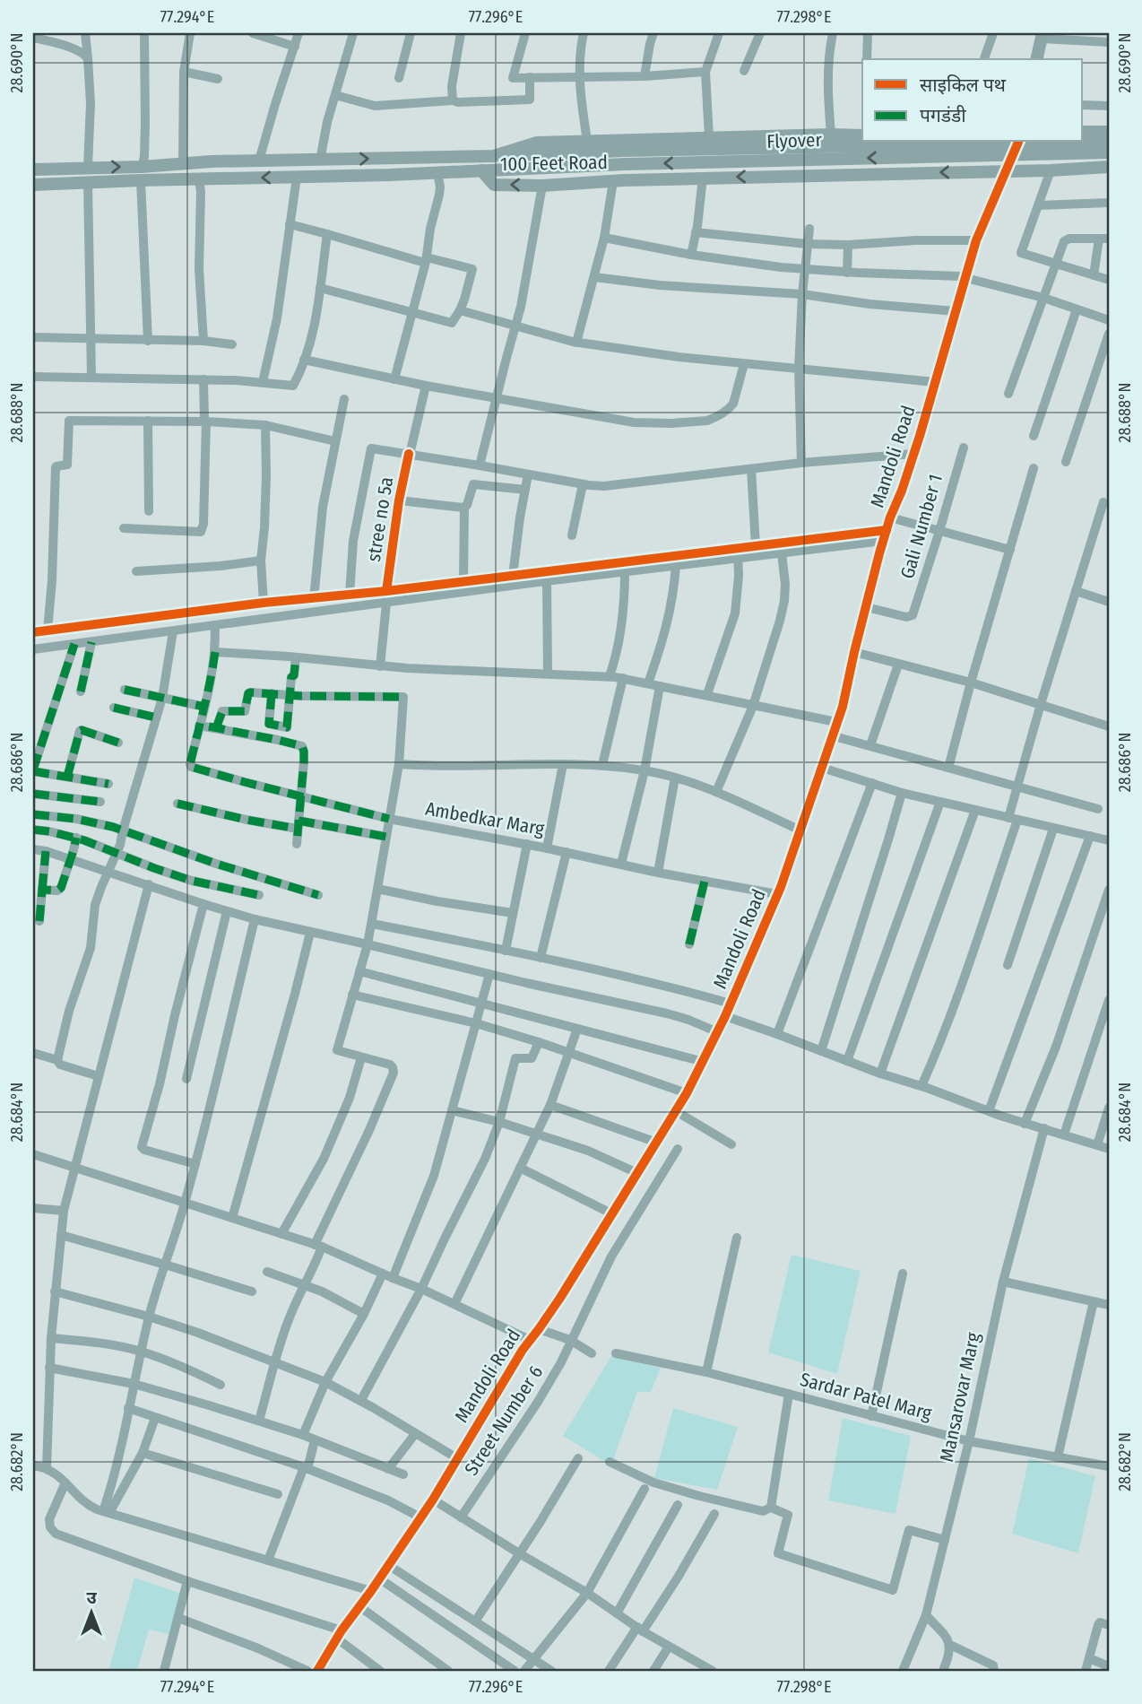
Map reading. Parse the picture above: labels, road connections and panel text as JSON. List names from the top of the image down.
{
  "streets": {
    "street": [
      "Flyover",
      "100 Feet Road",
      "Mandoli Road",
      "stree no 5a",
      "Gali Number 1",
      "Ambedkar Marg",
      "Sardar Patel Marg",
      "Mansarovar Marg",
      "Street Number 6"
    ]
  },
  "crossings": [
    ["Flyover", "100 Feet Road"],
    ["100 Feet Road", "Mandoli Road"],
    ["Mandoli Road", "Gali Number 1"],
    ["Mandoli Road", "Ambedkar Marg"],
    ["Sardar Patel Marg", "Mansarovar Marg"]
  ],
  "legend": ["साइकिल पथ", "पगडंडी"],
  "north": "top",
  "coordinates": [
    "77.294°E",
    "77.296°E",
    "77.298°E",
    "28.690°N",
    "28.688°N",
    "28.686°N",
    "28.684°N",
    "28.682°N"
  ]
}
